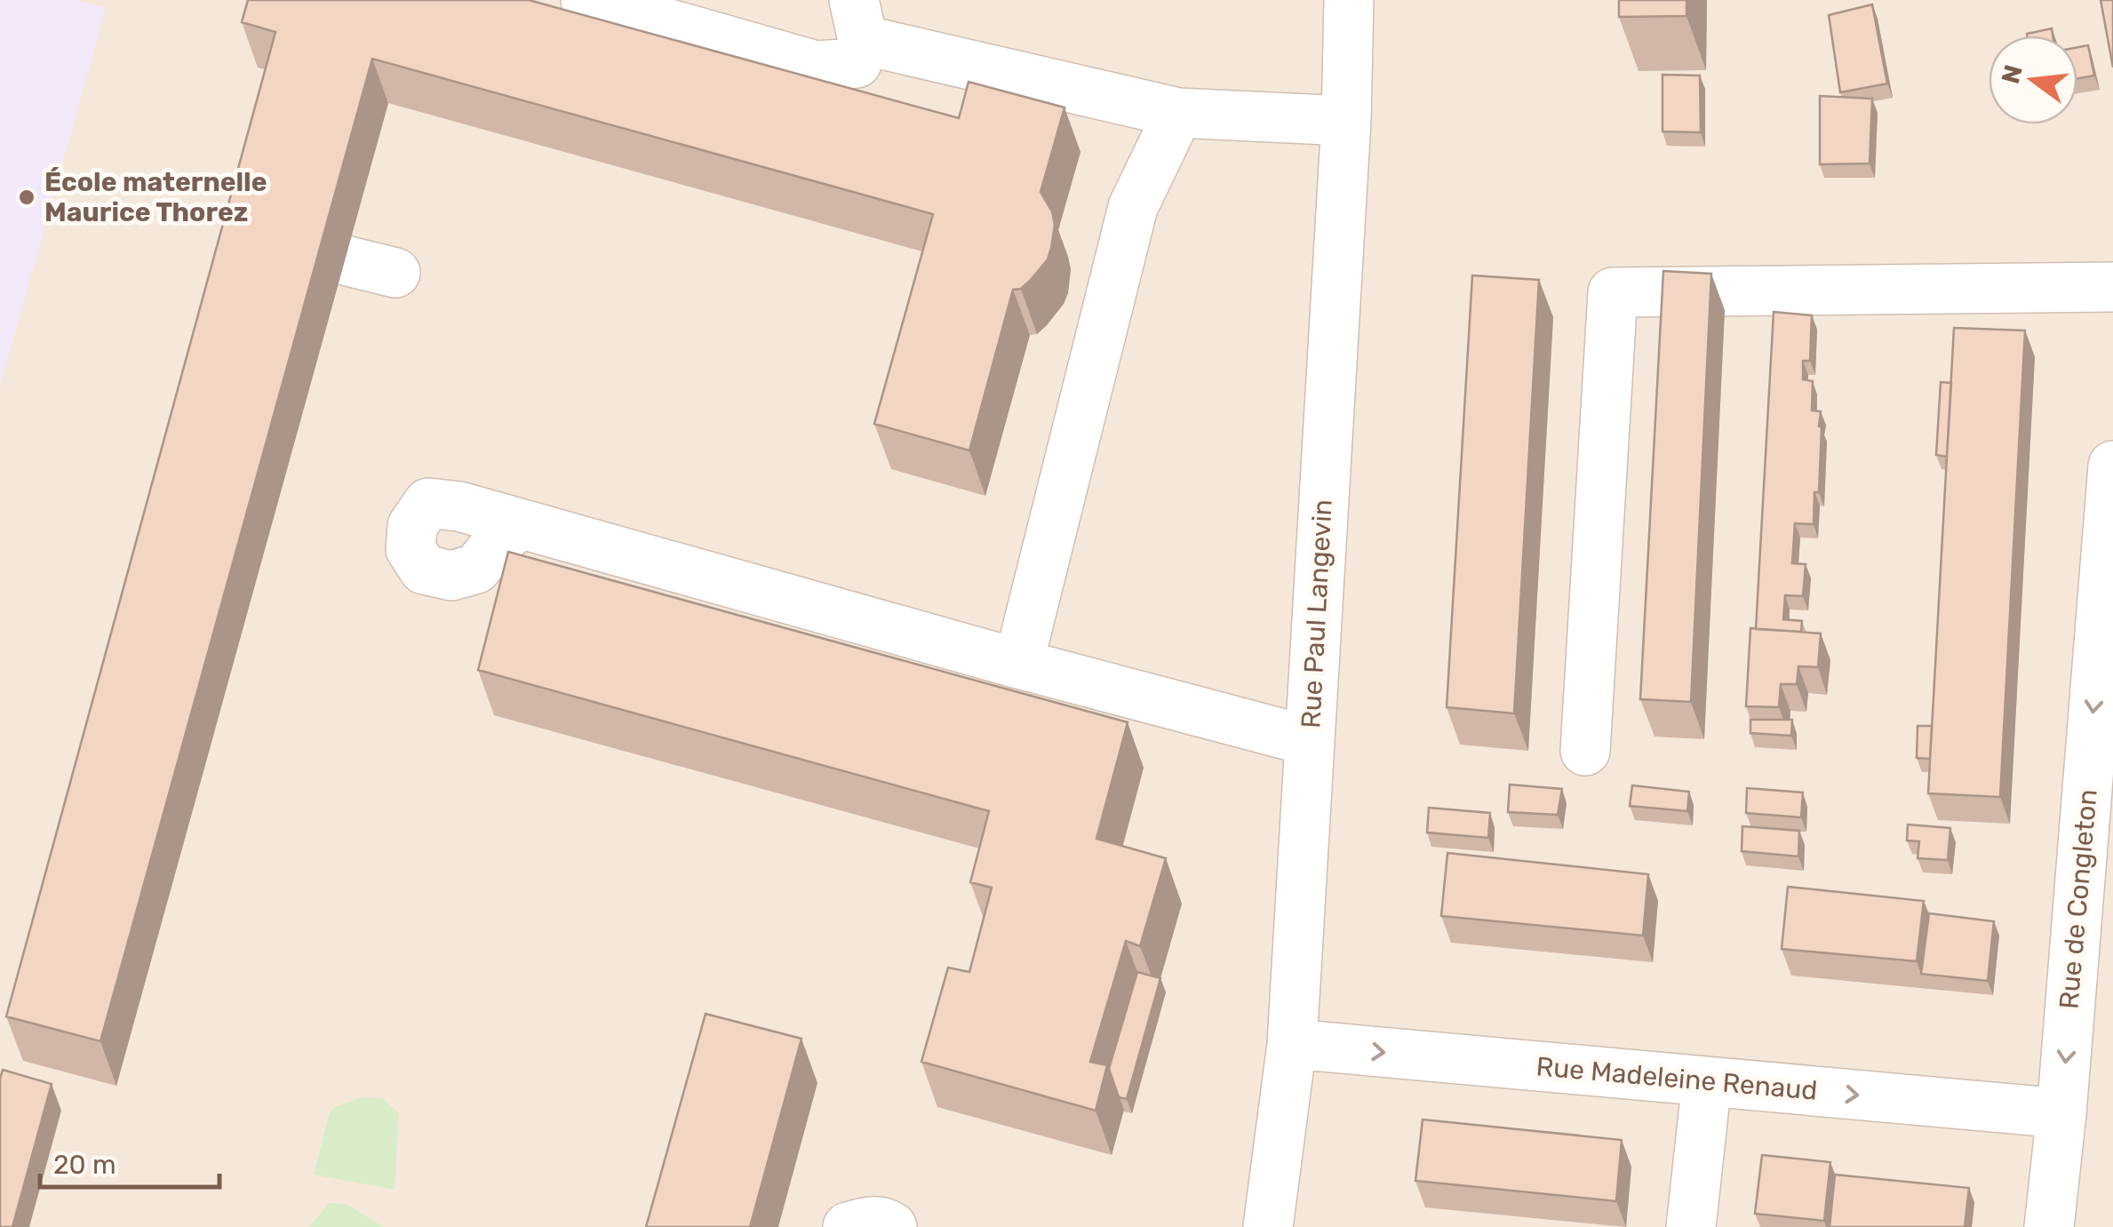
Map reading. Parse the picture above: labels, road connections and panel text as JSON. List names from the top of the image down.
{
  "streets": {
    "street": ["Rue Paul Langevin", "Rue de Congleton", "Rue Madeleine Renaud"]
  },
  "crossings": [
    ["Rue Paul Langevin", "Rue Madeleine Renaud"],
    ["Rue de Congleton", "Rue Madeleine Renaud"]
  ],
  "one_way": ["Rue de Congleton", "Rue Madeleine Renaud"],
  "places": ["École maternelle Maurice Thorez"],
  "scale_bar": "20 m",
  "north": "left"
}
